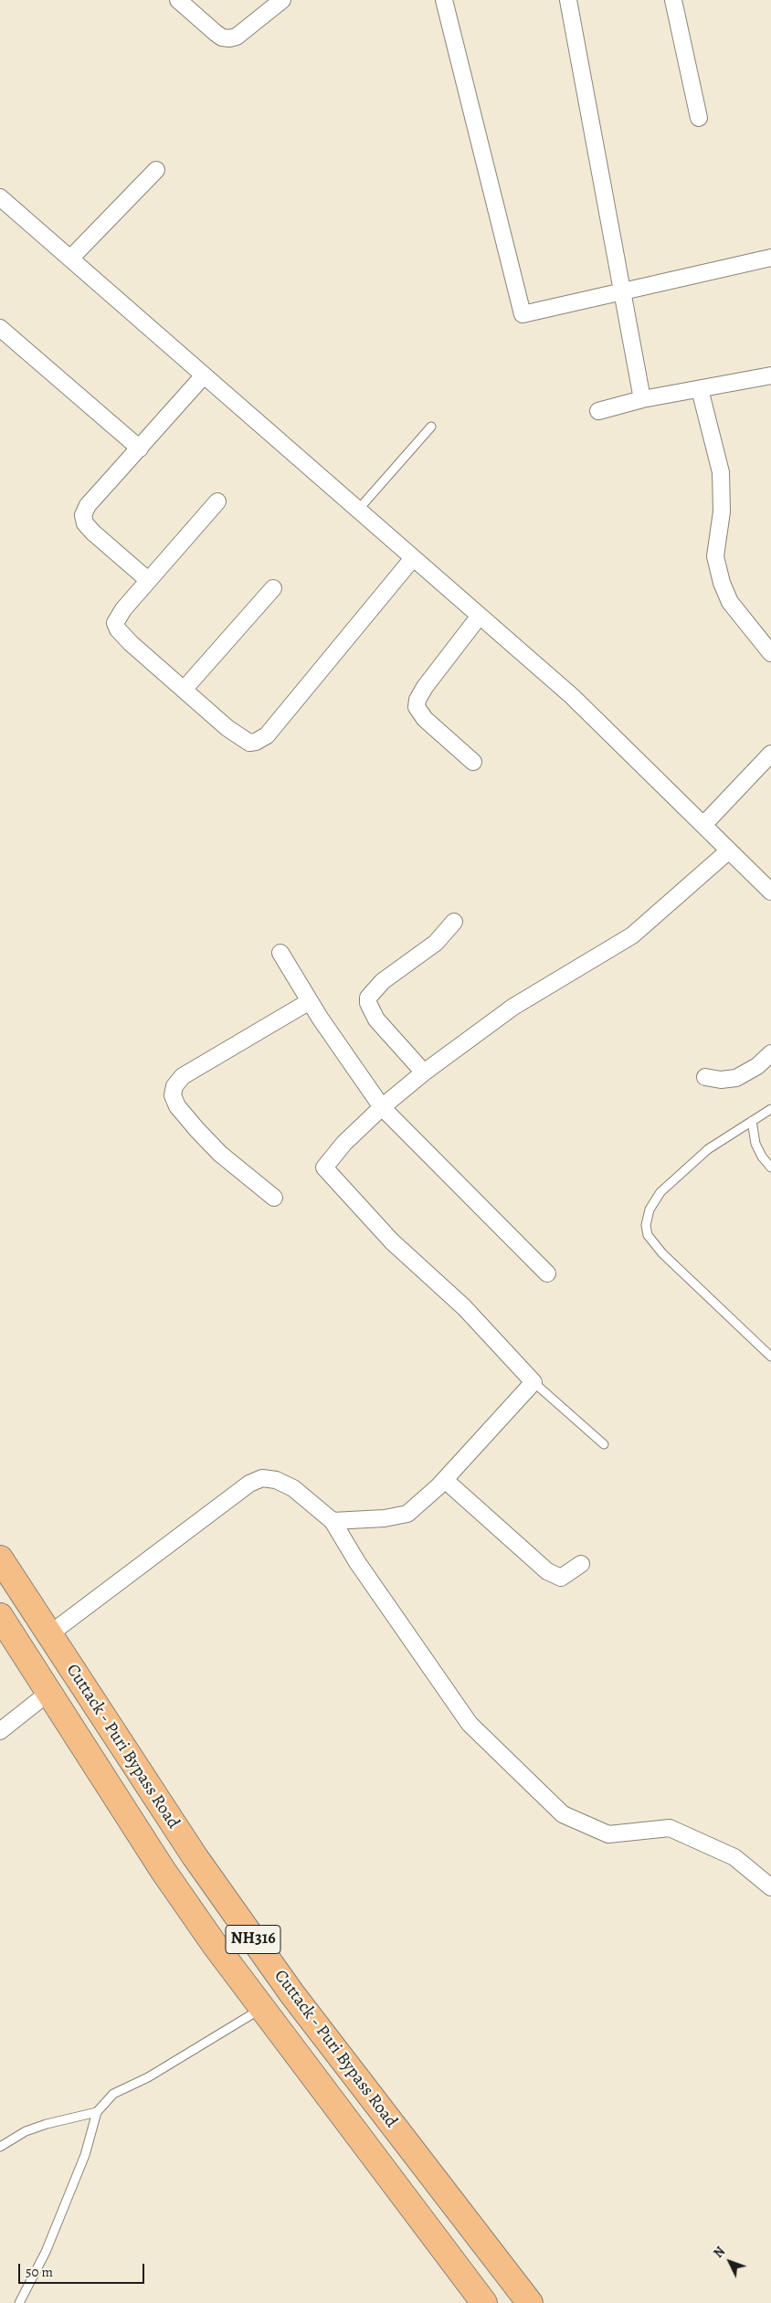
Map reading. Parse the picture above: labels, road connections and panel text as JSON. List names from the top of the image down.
{
  "streets": {
    "highway": ["Cuttack - Puri Bypass Road", "NH316"]
  },
  "scale_bar": "50 m",
  "north": "top left"
}
